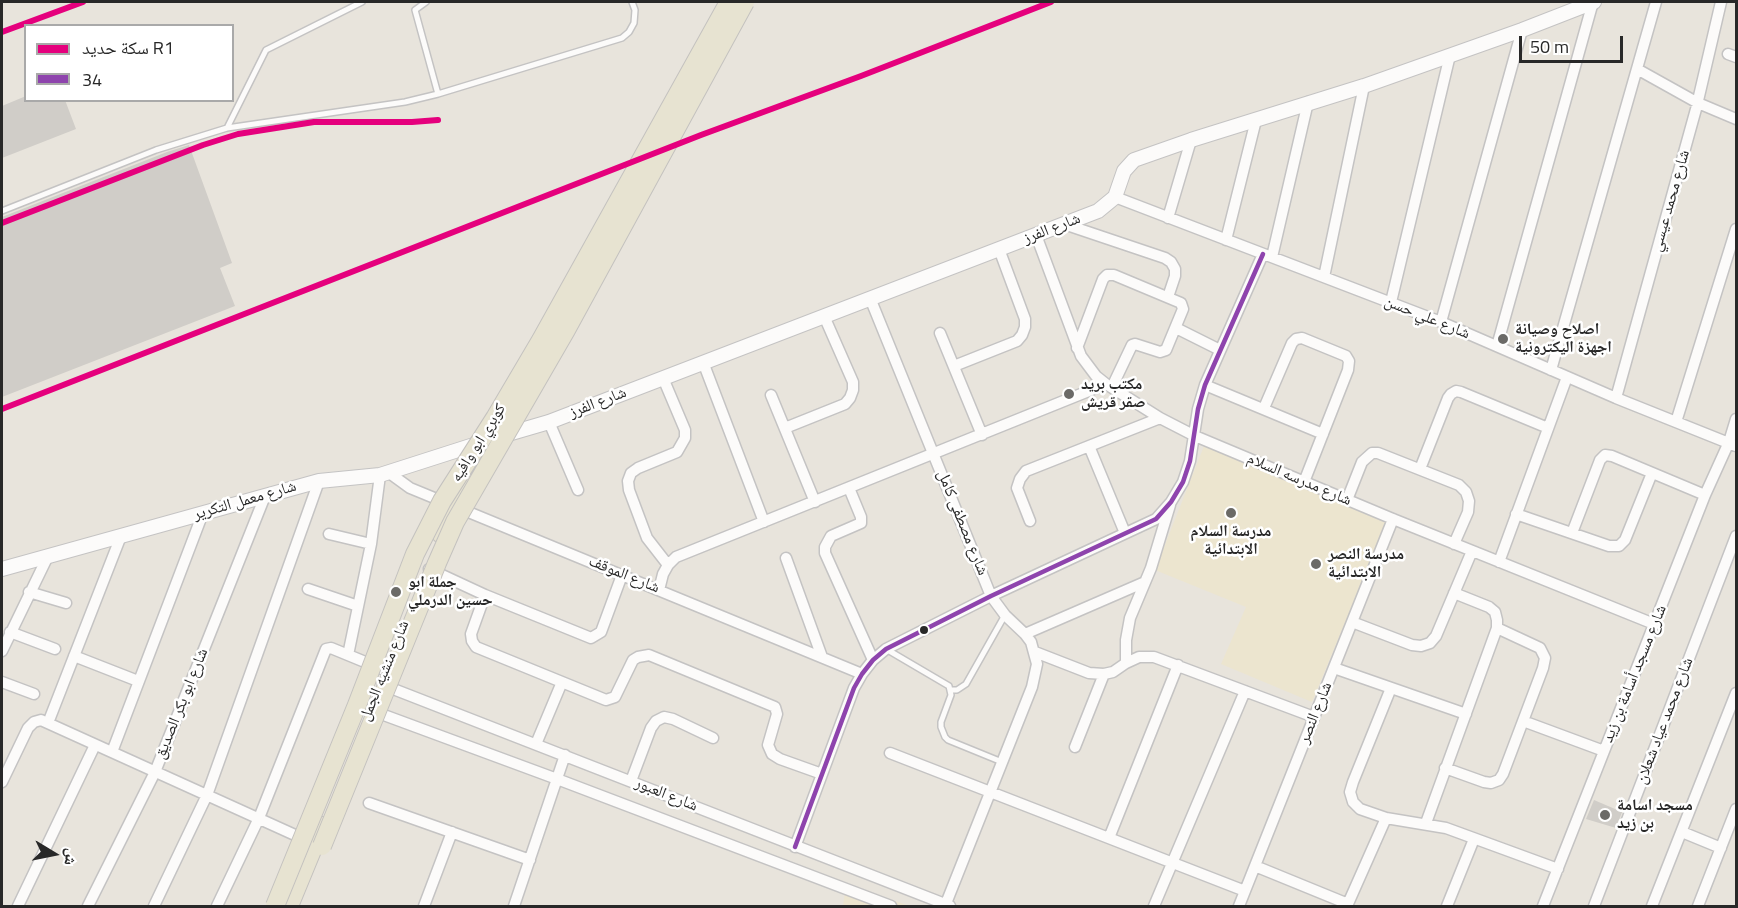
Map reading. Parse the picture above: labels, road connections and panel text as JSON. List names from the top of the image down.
{
  "streets": {
    "main road": ["كوبري ابو وافيه", "شارع منشيه الجمل"],
    "street": [
      "شارع محمد عيسي",
      "شارع الفرز",
      "شارع علي حسن",
      "شارع مدرسه السلام",
      "شارع معمل التكرير",
      "شارع مصطفى كامل",
      "شارع الموقف",
      "شارع مسجد أسامة بن زيد",
      "شارع ابو بكر الصديق",
      "شارع النصر",
      "شارع محمد عياد شعلان",
      "شارع العبور"
    ]
  },
  "crossings": [
    ["شارع محمد عيسي", "شارع علي حسن"],
    ["شارع الفرز", "شارع علي حسن"],
    ["شارع الفرز", "شارع مدرسه السلام"],
    ["شارع الفرز", "شارع معمل التكرير"],
    ["شارع الفرز", "شارع مصطفى كامل"],
    ["شارع الفرز", "شارع منشيه الجمل"],
    ["شارع علي حسن", "شارع مسجد أسامة بن زيد"],
    ["كوبري ابو وافيه", "شارع منشيه الجمل"],
    ["شارع مدرسه السلام", "شارع مسجد أسامة بن زيد"],
    ["شارع مدرسه السلام", "شارع النصر"],
    ["شارع معمل التكرير", "شارع الموقف"],
    ["شارع معمل التكرير", "شارع منشيه الجمل"],
    ["شارع معمل التكرير", "شارع ابو بكر الصديق"],
    ["شارع الموقف", "شارع منشيه الجمل"],
    ["شارع منشيه الجمل", "شارع العبور"]
  ],
  "places": [
    "اصلاح وصيانة اجهزة اليكترونية",
    "مكتب بريد صقر قريش",
    "مدرسة السلام الابتدائية",
    "مدرسة النصر الابتدائية",
    "جملة ابو حسين الدرملي",
    "مسجد اسامة بن زيد"
  ],
  "lines": ["rail line R1", "transit line 34"],
  "legend": ["سكة حديد R1", "34"],
  "scale_bar": "50 m",
  "north": "right"
}
